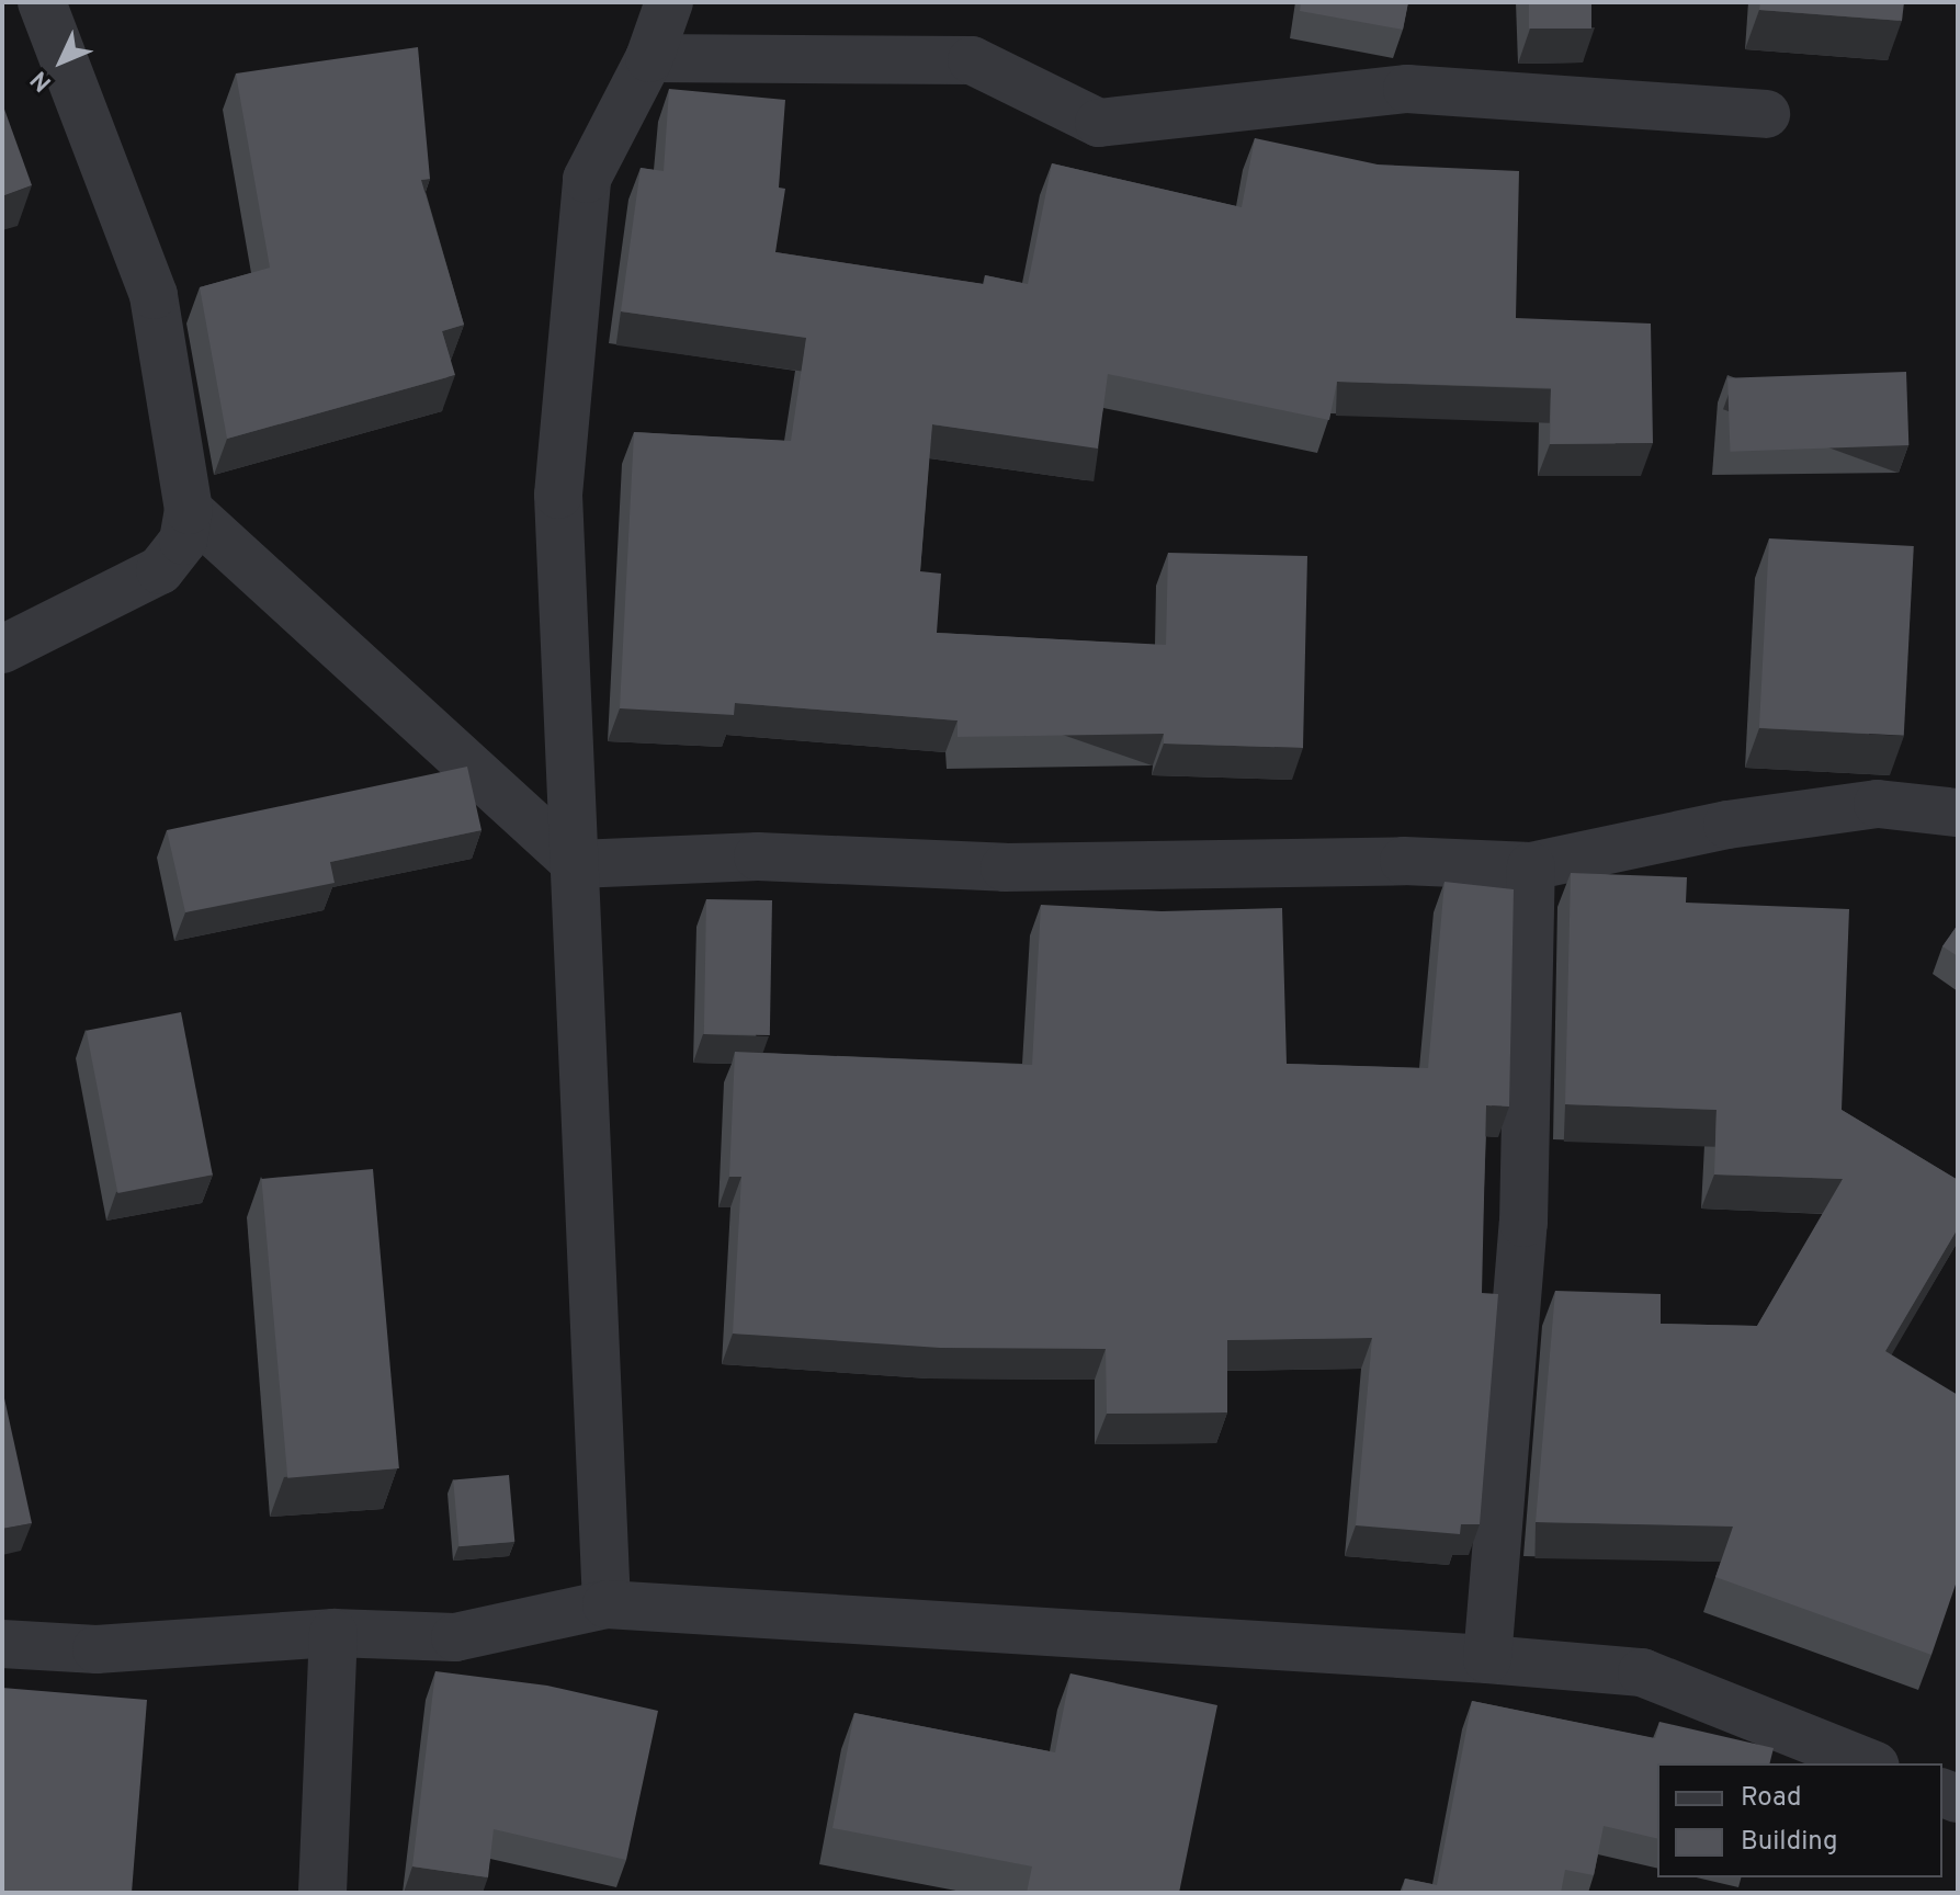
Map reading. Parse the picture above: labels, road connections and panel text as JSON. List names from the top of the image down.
{
  "legend": ["Road", "Building"],
  "north": "bottom left"
}
